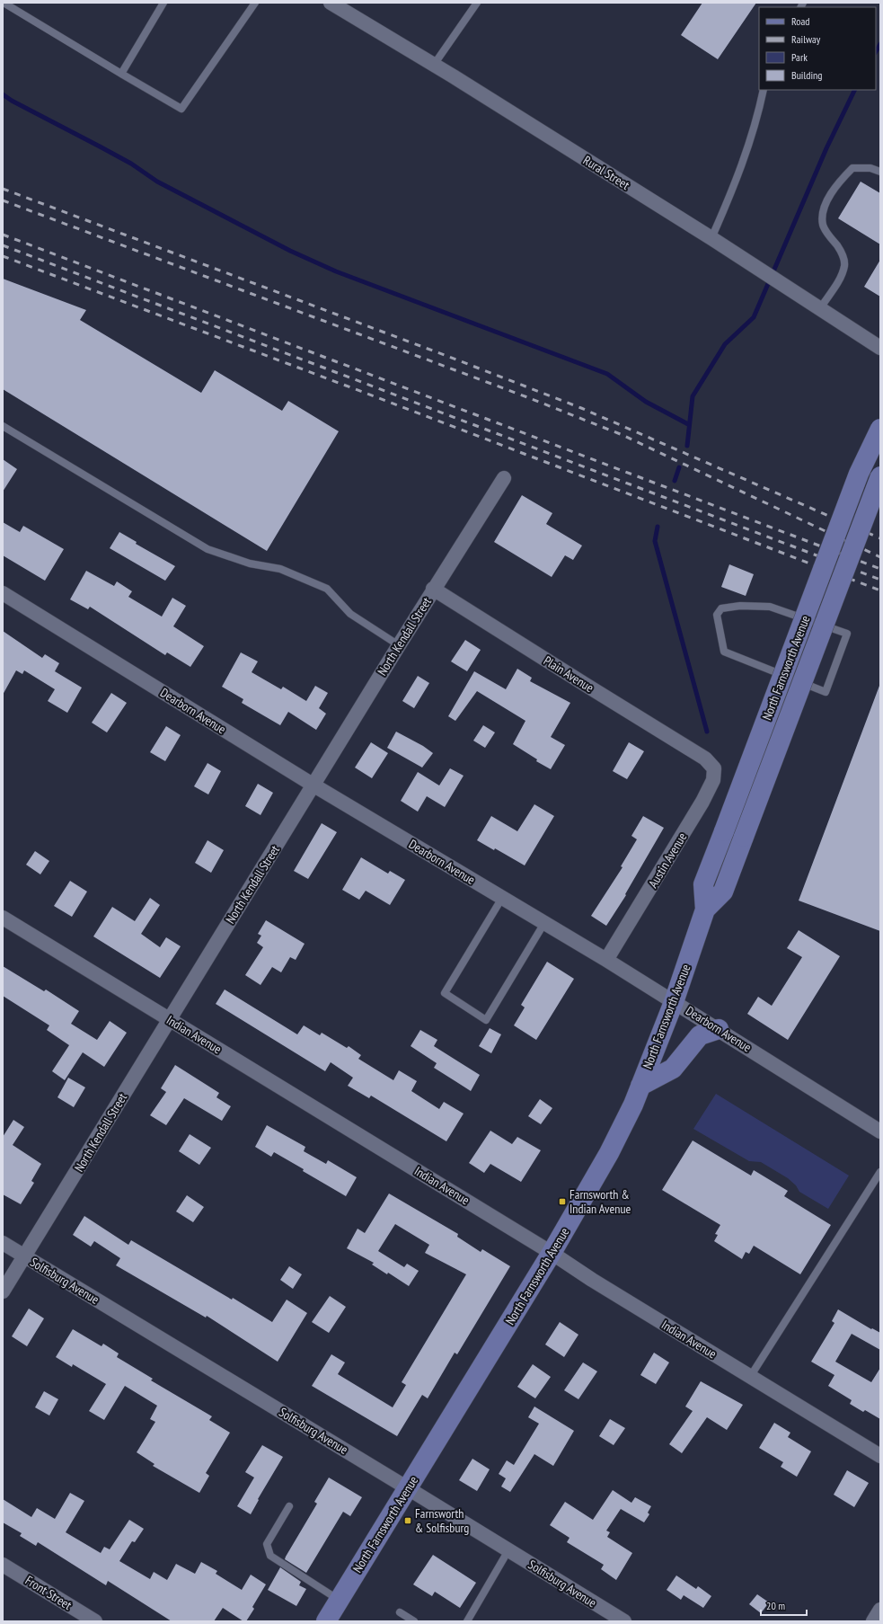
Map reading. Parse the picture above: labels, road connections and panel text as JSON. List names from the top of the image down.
{
  "streets": {
    "main road": ["North Farnsworth Avenue"],
    "street": [
      "Rural Street",
      "North Kendall Street",
      "Plain Avenue",
      "Dearborn Avenue",
      "Austin Avenue",
      "Indian Avenue",
      "Solfisburg Avenue",
      "Front Street"
    ]
  },
  "crossings": [
    ["North Kendall Street", "Plain Avenue"],
    ["North Kendall Street", "Dearborn Avenue"],
    ["North Kendall Street", "Indian Avenue"],
    ["North Kendall Street", "Solfisburg Avenue"],
    ["North Farnsworth Avenue", "Dearborn Avenue"],
    ["North Farnsworth Avenue", "Indian Avenue"],
    ["North Farnsworth Avenue", "Solfisburg Avenue"],
    ["Plain Avenue", "Austin Avenue"],
    ["Dearborn Avenue", "Austin Avenue"]
  ],
  "places": {
    "transit": ["Farnsworth & Indian Avenue", "Farnsworth & Solfisburg"]
  },
  "legend": [
    "Road",
    "Railway",
    "Park",
    "Building"
  ],
  "scale_bar": "20 m"
}
